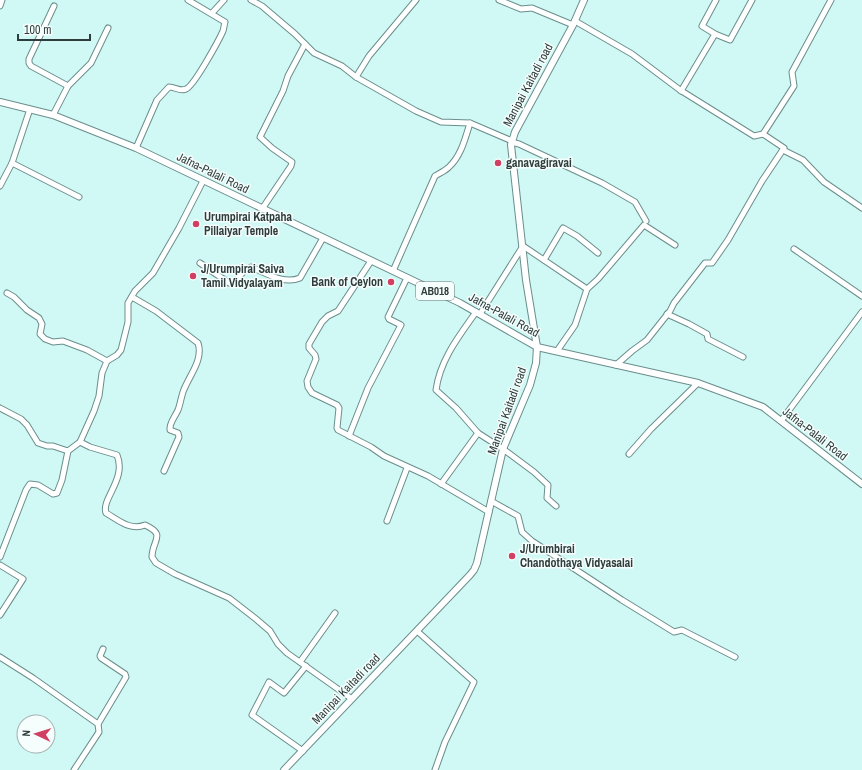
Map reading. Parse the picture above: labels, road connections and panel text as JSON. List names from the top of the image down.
{
  "streets": {
    "main road": ["Manipai Kaitadi road", "Jafna-Palali Road", "AB018"]
  },
  "crossings": [
    ["Manipai Kaitadi road", "Jafna-Palali Road"]
  ],
  "places": [
    "ganavagiravai",
    "Urumpirai Katpaha Pillaiyar Temple",
    "J/Urumpirai Saiva Tamil Vidyalayam",
    "Bank of Ceylon",
    "J/Urumbirai Chandothaya Vidyasalai"
  ],
  "scale_bar": "100 m",
  "north": "left"
}
